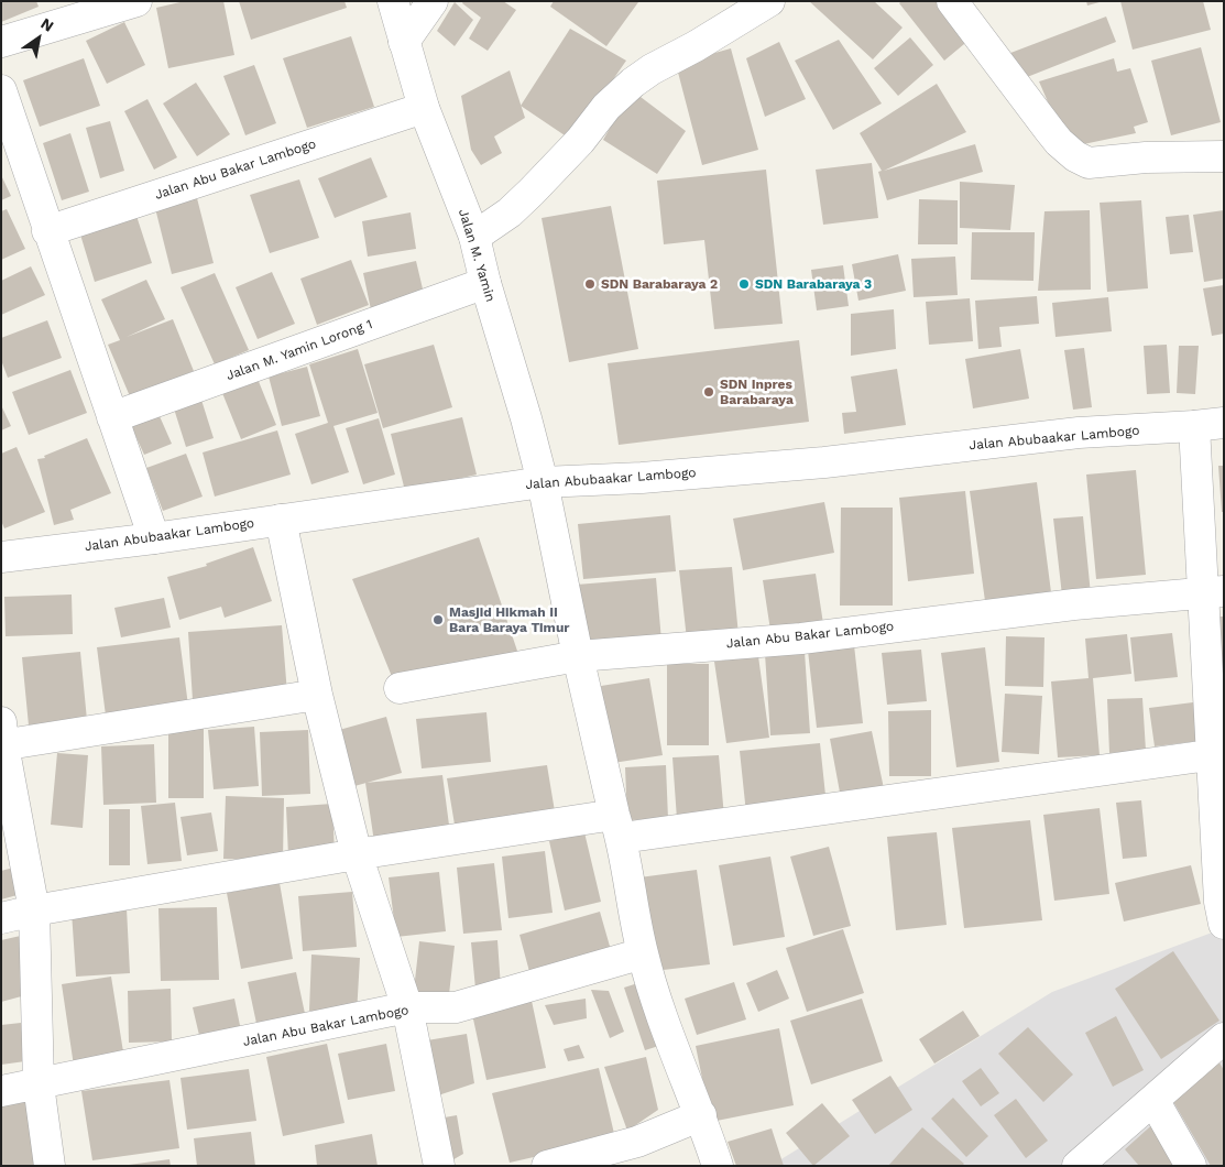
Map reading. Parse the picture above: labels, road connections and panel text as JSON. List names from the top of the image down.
{
  "streets": {
    "street": [
      "Jalan Abu Bakar Lambogo",
      "Jalan M. Yamin",
      "Jalan M. Yamin Lorong 1",
      "Jalan Abubaakar Lambogo"
    ]
  },
  "crossings": [
    ["Jalan Abu Bakar Lambogo", "Jalan M. Yamin"],
    ["Jalan M. Yamin", "Jalan M. Yamin Lorong 1"],
    ["Jalan M. Yamin", "Jalan Abubaakar Lambogo"]
  ],
  "places": [
    "SDN Barabaraya 2",
    "SDN Barabaraya 3",
    "SDN Inpres Barabaraya",
    "Masjid Hikmah II Bara Baraya Timur"
  ],
  "north": "top right"
}
